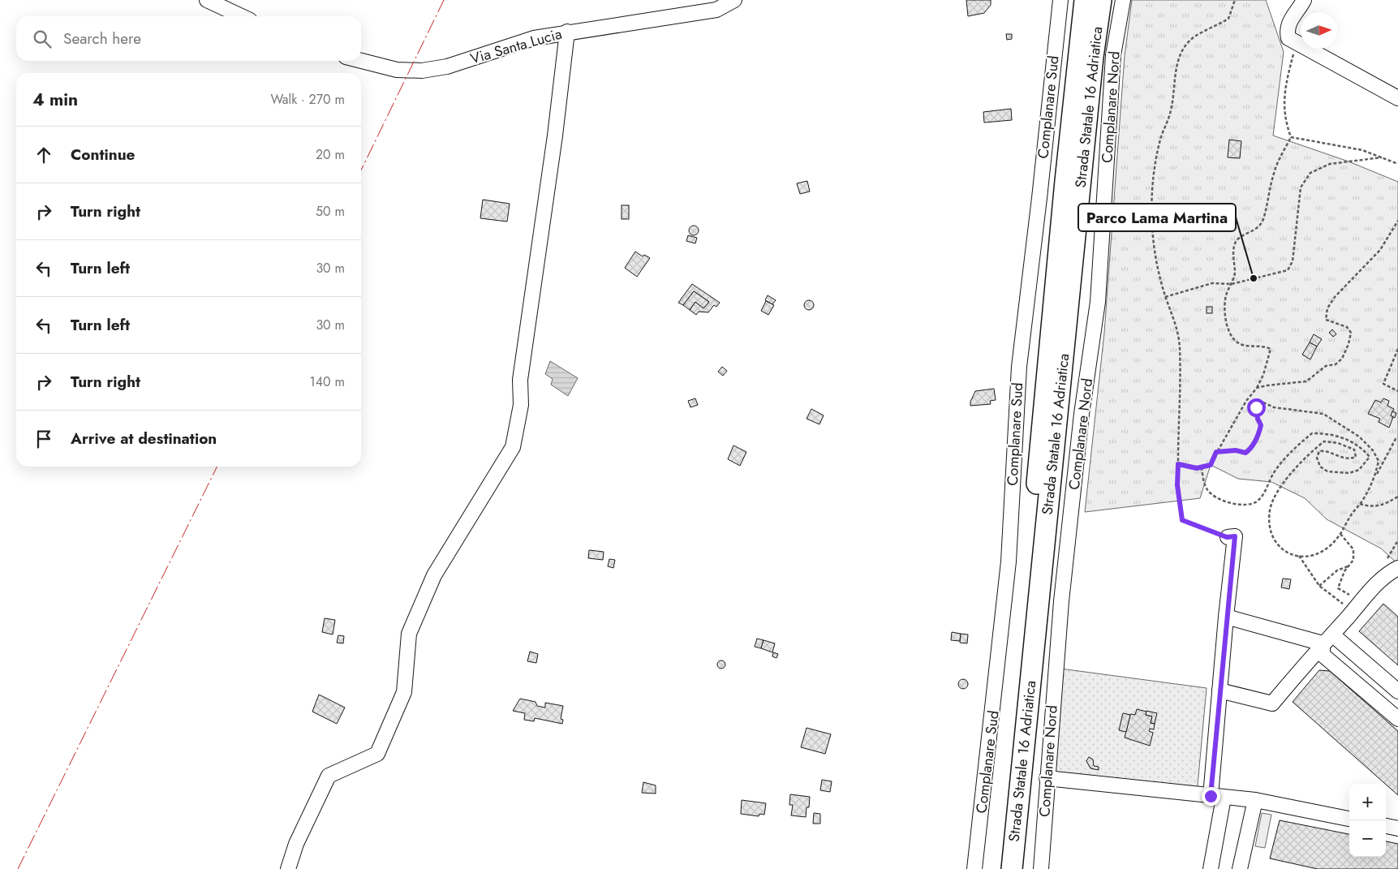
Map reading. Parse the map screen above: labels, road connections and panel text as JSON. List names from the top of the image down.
{
  "streets": {
    "highway": ["Strada Statale 16 Adriatica"],
    "street": ["Via Santa Lucia", "Complanare Sud", "Complanare Nord"]
  },
  "places": ["Parco Lama Martina"],
  "north": "right",
  "page": {
    "search": "Search here",
    "heading": ["4 min", "Walk · 270 m"],
    "list": [
      ["Continue", "20 m"],
      ["Turn right", "50 m"],
      ["Turn left", "30 m"],
      ["Turn left", "30 m"],
      ["Turn right", "140 m"],
      "Arrive at destination"
    ],
    "map_buttons": ["+", "−"]
  }
}
